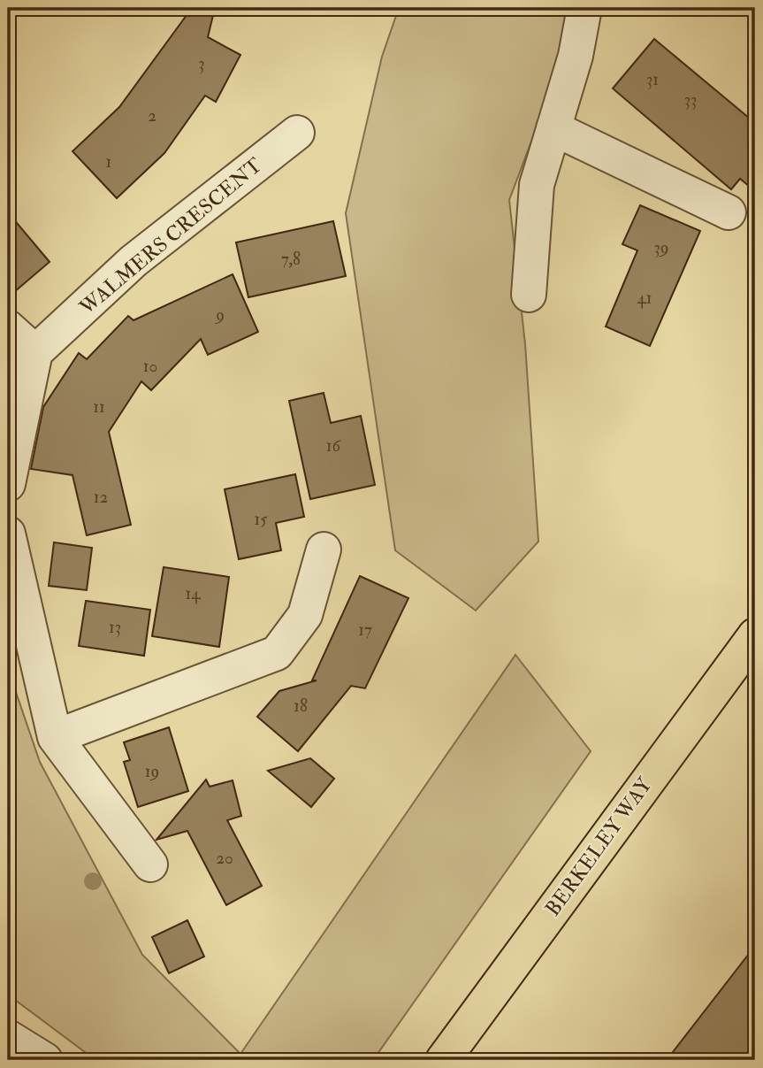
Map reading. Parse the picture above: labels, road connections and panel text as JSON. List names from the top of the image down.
{
  "streets": {
    "main road": ["BERKELEY WAY"],
    "street": ["WALMERS CRESCENT"]
  },
  "house_numbers": [
    "3",
    "31",
    "33",
    "2",
    "1",
    "39",
    "7,8",
    "41",
    "9",
    "10",
    "11",
    "16",
    "12",
    "15",
    "14",
    "13",
    "17",
    "18",
    "19",
    "20"
  ]
}
